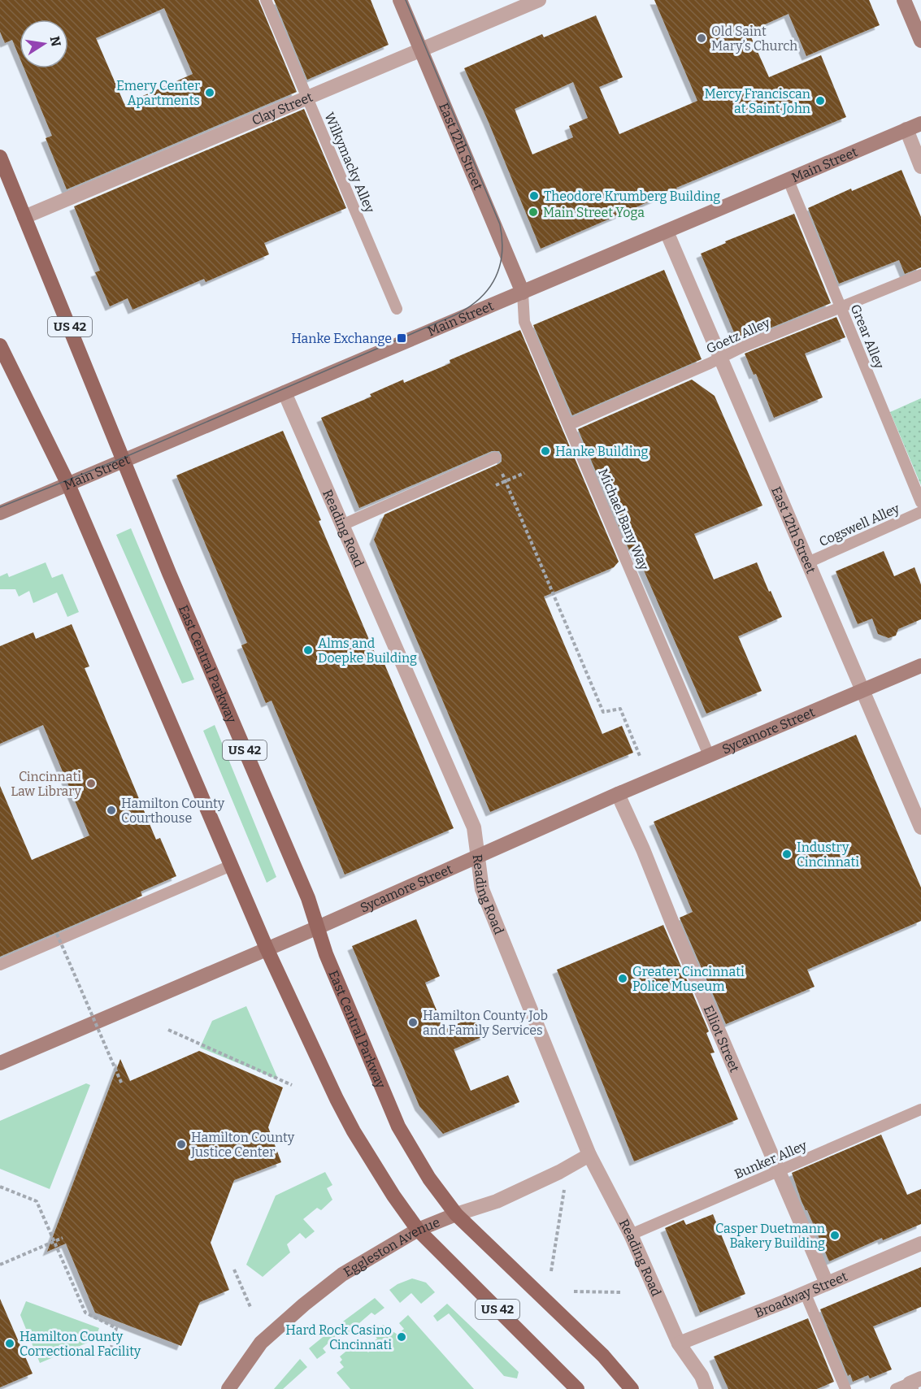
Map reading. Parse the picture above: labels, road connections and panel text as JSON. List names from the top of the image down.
{
  "streets": {
    "main road": ["US 42", "East Central Parkway"],
    "street": [
      "Clay Street",
      "East 12th Street",
      "Main Street",
      "Reading Road",
      "Sycamore Street",
      "Elliot Street",
      "Eggleston Avenue",
      "Broadway Street"
    ],
    "lane": [
      "Wilkymacky Alley",
      "Goetz Alley",
      "Grear Alley",
      "Michael Bany Way",
      "Cogswell Alley",
      "Bunker Alley"
    ]
  },
  "crossings": [
    ["Clay Street", "East 12th Street"],
    ["Clay Street", "Wilkymacky Alley"],
    ["Clay Street", "East Central Parkway"],
    ["East 12th Street", "Main Street"],
    ["East 12th Street", "Goetz Alley"],
    ["East 12th Street", "Michael Bany Way"],
    ["East 12th Street", "Cogswell Alley"],
    ["East 12th Street", "Sycamore Street"],
    ["Main Street", "US 42"],
    ["Main Street", "Grear Alley"],
    ["Main Street", "Michael Bany Way"],
    ["Main Street", "Reading Road"],
    ["Main Street", "East Central Parkway"],
    ["US 42", "East Central Parkway"],
    ["US 42", "Sycamore Street"],
    ["US 42", "Eggleston Avenue"],
    ["Goetz Alley", "Grear Alley"],
    ["Goetz Alley", "Michael Bany Way"],
    ["Michael Bany Way", "Sycamore Street"],
    ["Reading Road", "Sycamore Street"],
    ["Reading Road", "Bunker Alley"],
    ["Reading Road", "Eggleston Avenue"],
    ["Reading Road", "Broadway Street"],
    ["East Central Parkway", "Sycamore Street"],
    ["East Central Parkway", "Eggleston Avenue"],
    ["Sycamore Street", "Elliot Street"],
    ["Elliot Street", "Bunker Alley"],
    ["Elliot Street", "Broadway Street"]
  ],
  "places": {
    "other": [
      "Old Saint Mary’s Church",
      "Emery Center Apartments",
      "Mercy Franciscan at Saint John",
      "Theodore Krumberg Building",
      "Main Street Yoga",
      "Hanke Building",
      "Alms and Doepke Building",
      "Cincinnati Law Library",
      "Hamilton County Courthouse",
      "Industry Cincinnati",
      "Greater Cincinnati Police Museum",
      "Hamilton County Job and Family Services",
      "Hamilton County Justice Center",
      "Casper Duetmann Bakery Building",
      "Hard Rock Casino Cincinnati",
      "Hamilton County Correctional Facility"
    ],
    "transit": ["Hanke Exchange"]
  },
  "north": "right"
}
